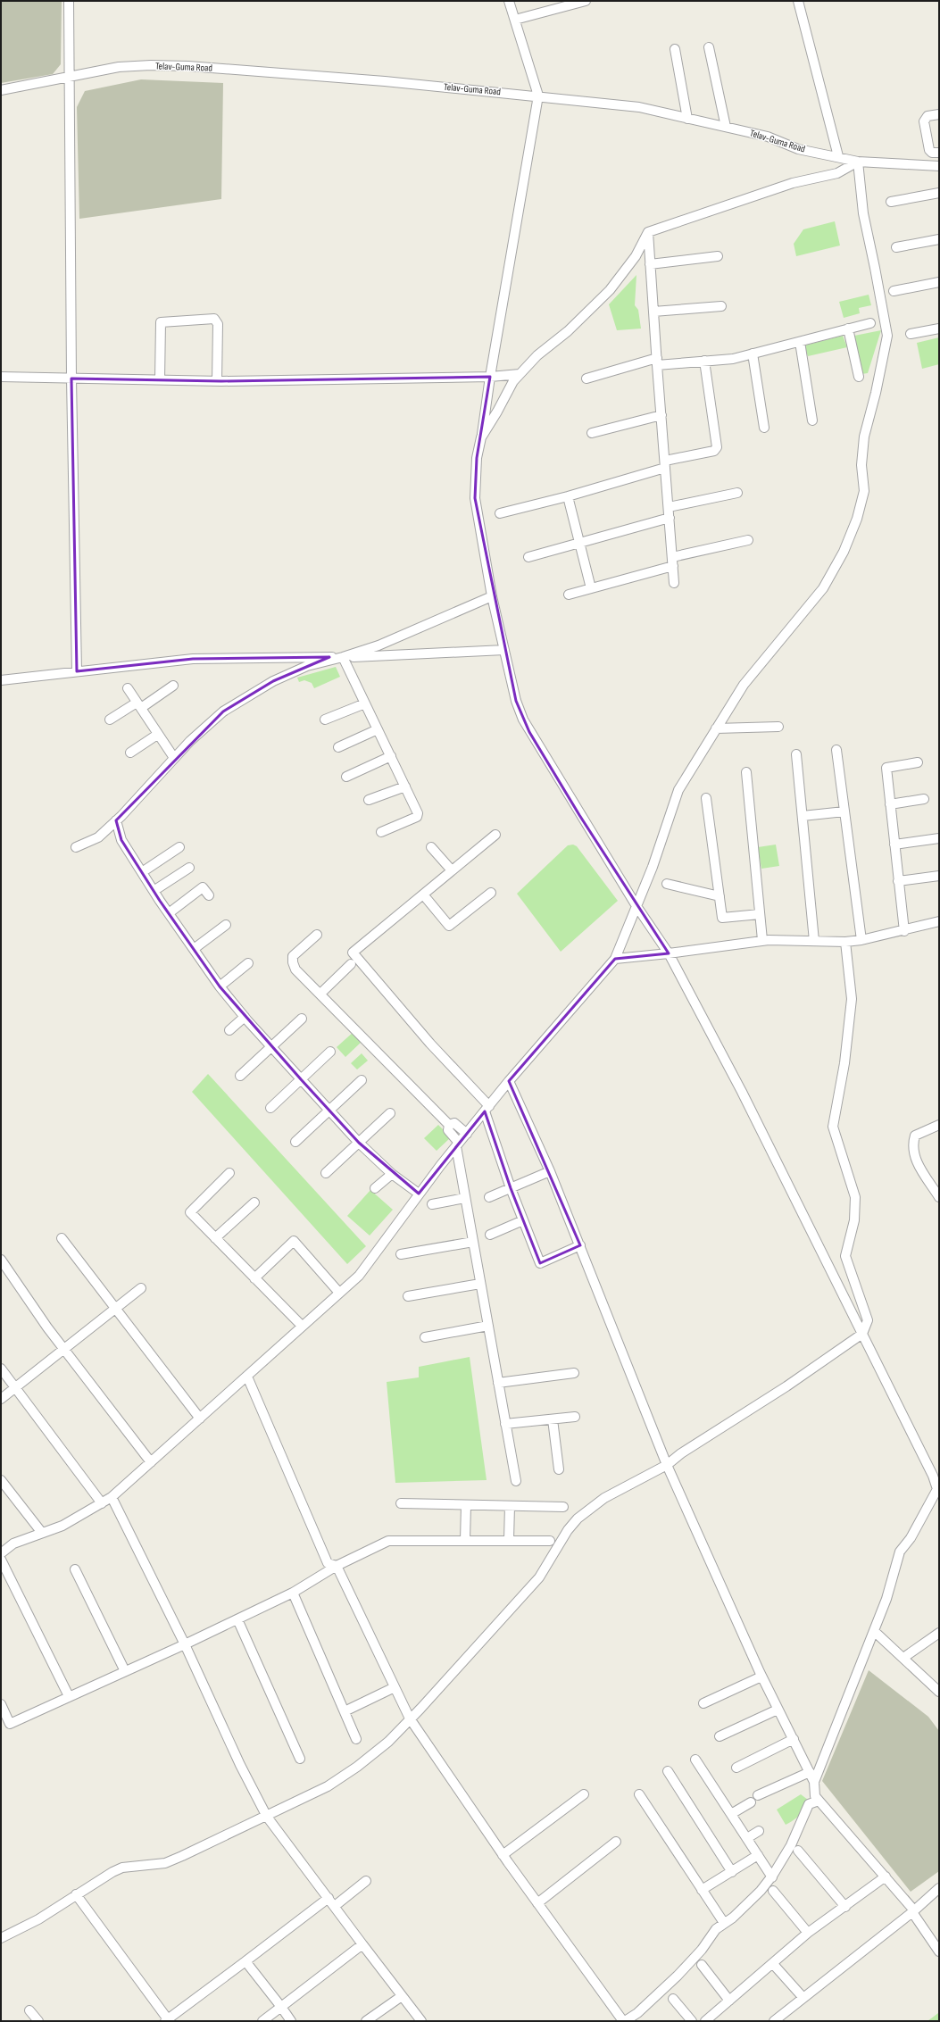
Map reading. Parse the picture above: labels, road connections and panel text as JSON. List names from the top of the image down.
{
  "streets": {
    "street": ["Telav-Guma Road"]
  }
}
